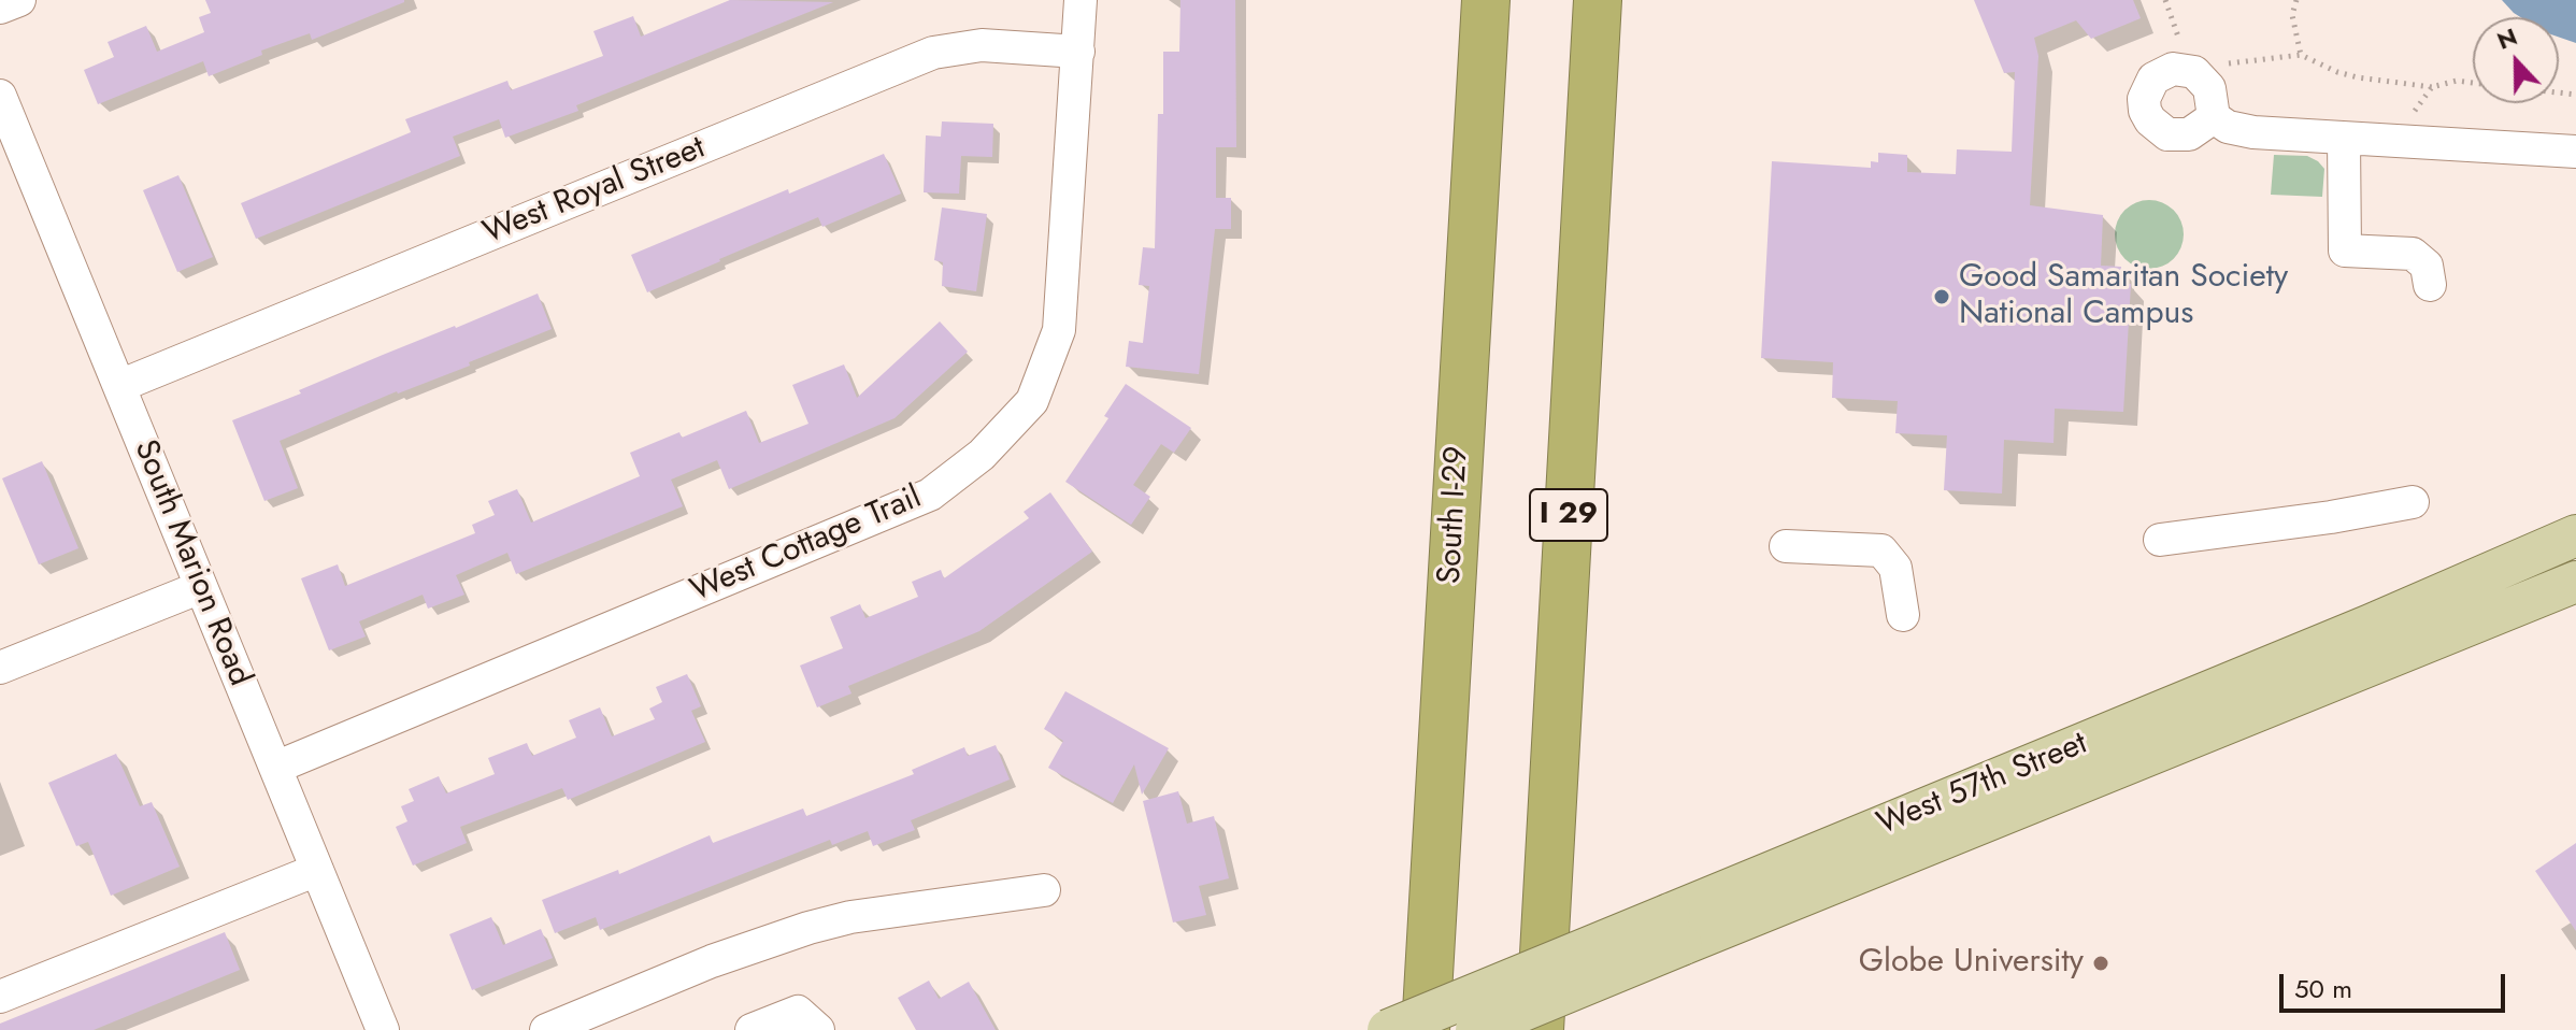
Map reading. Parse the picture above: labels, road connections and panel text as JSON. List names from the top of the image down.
{
  "streets": {
    "highway": ["South I-29", "I 29"],
    "main road": ["West 57th Street"],
    "street": ["West Royal Street", "West Cottage Trail", "South Marion Road"]
  },
  "crossings": [
    ["West Royal Street", "West Cottage Trail"],
    ["West Royal Street", "South Marion Road"],
    ["West Cottage Trail", "South Marion Road"]
  ],
  "places": ["Good Samaritan Society National Campus", "Globe University"],
  "scale_bar": "50 m",
  "north": "top"
}
